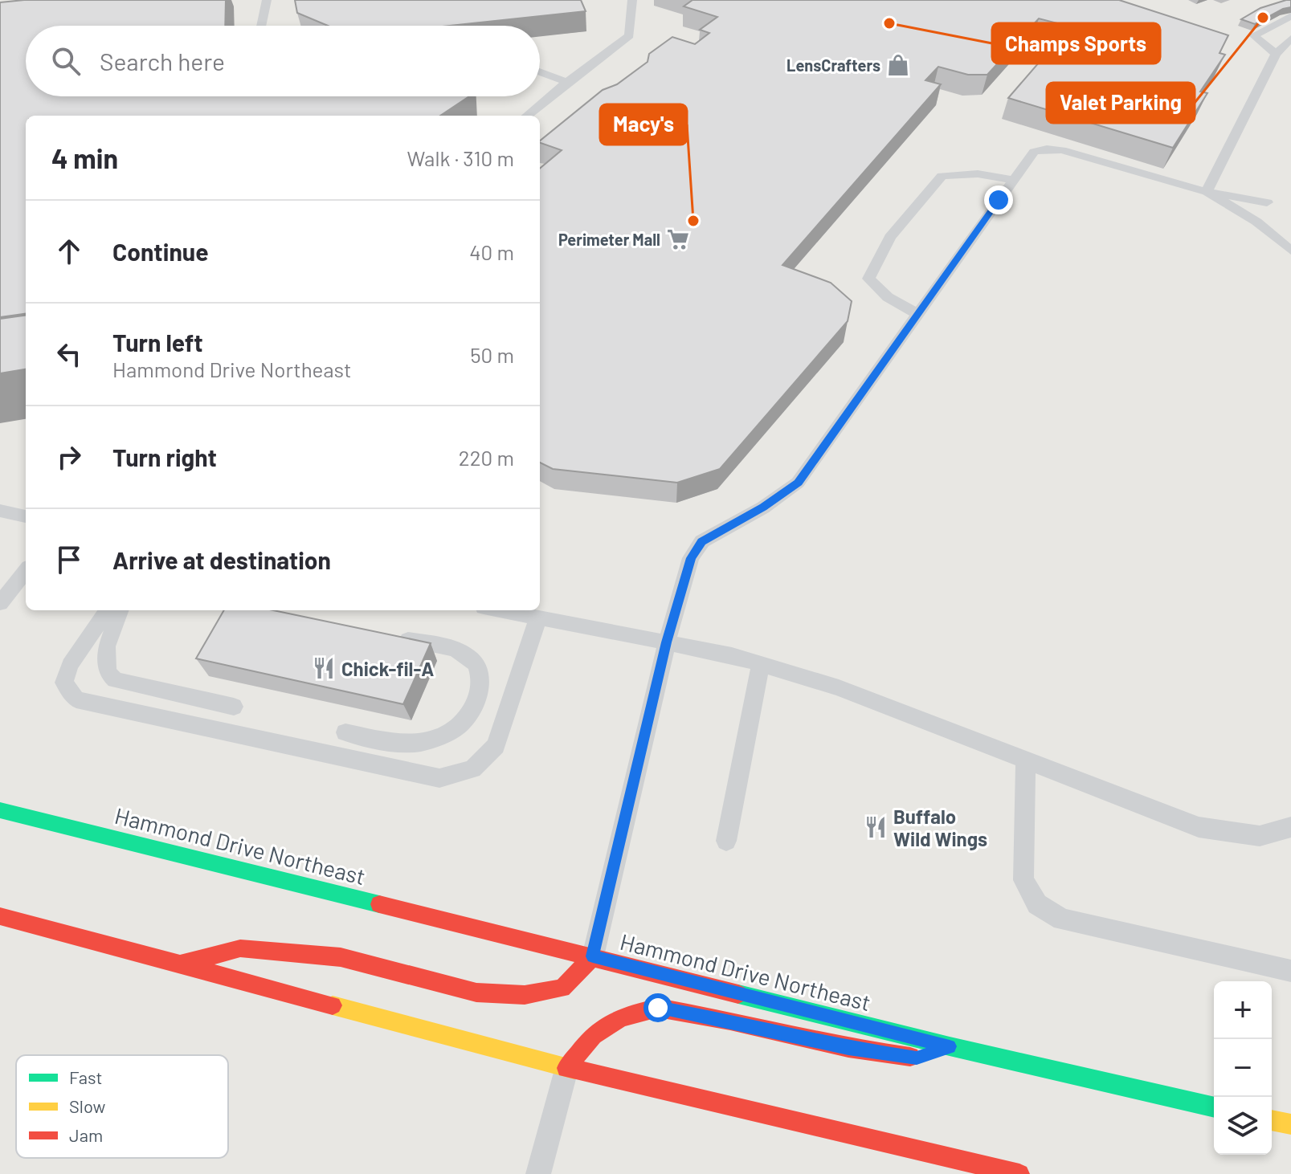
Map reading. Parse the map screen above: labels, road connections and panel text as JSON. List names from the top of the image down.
{
  "streets": {
    "main road": ["Hammond Drive Northeast"]
  },
  "places": {
    "other": ["Valet Parking", "Champs Sports", "Macy's"],
    "shop": ["LensCrafters"],
    "supermarket": ["Perimeter Mall"],
    "restaurant": ["Chick-fil-A", "Buffalo Wild Wings"]
  },
  "legend": ["Fast", "Slow", "Jam"],
  "page": {
    "search": "Search here",
    "heading": ["4 min", "Walk · 310 m"],
    "list": [
      ["Continue", "40 m"],
      ["Turn left", "Hammond Drive Northeast", "50 m"],
      ["Turn right", "220 m"],
      "Arrive at destination"
    ],
    "map_buttons": ["+", "−"]
  }
}
